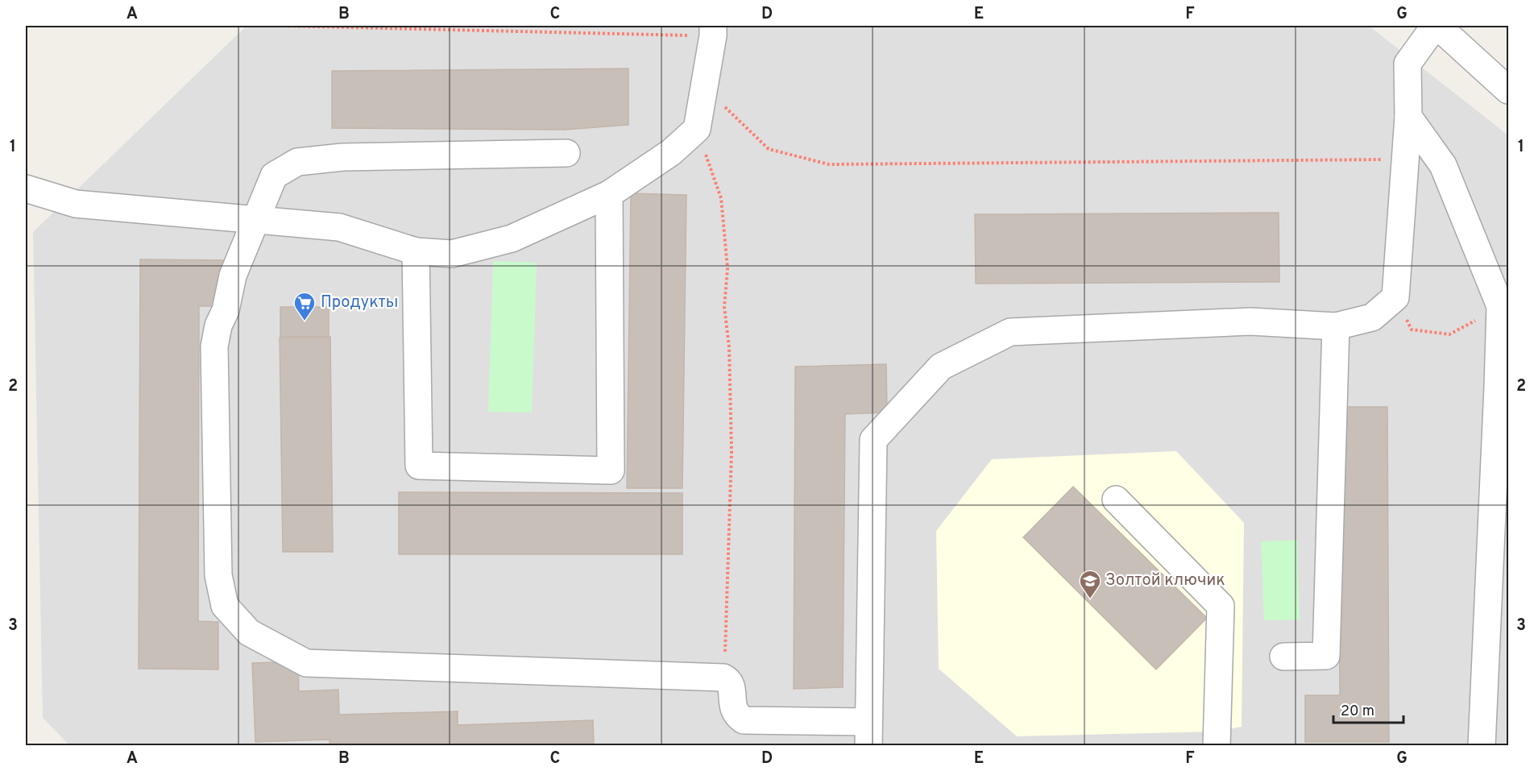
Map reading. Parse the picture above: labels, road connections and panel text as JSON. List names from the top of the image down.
{
  "places": {
    "supermarket": ["Продукты"],
    "school or university": ["Золтой ключик"]
  },
  "scale_bar": "20 m",
  "grid": {
    "columns": [
      "A",
      "B",
      "C",
      "D",
      "E",
      "F",
      "G"
    ],
    "rows": ["1", "2", "3"]
  }
}
